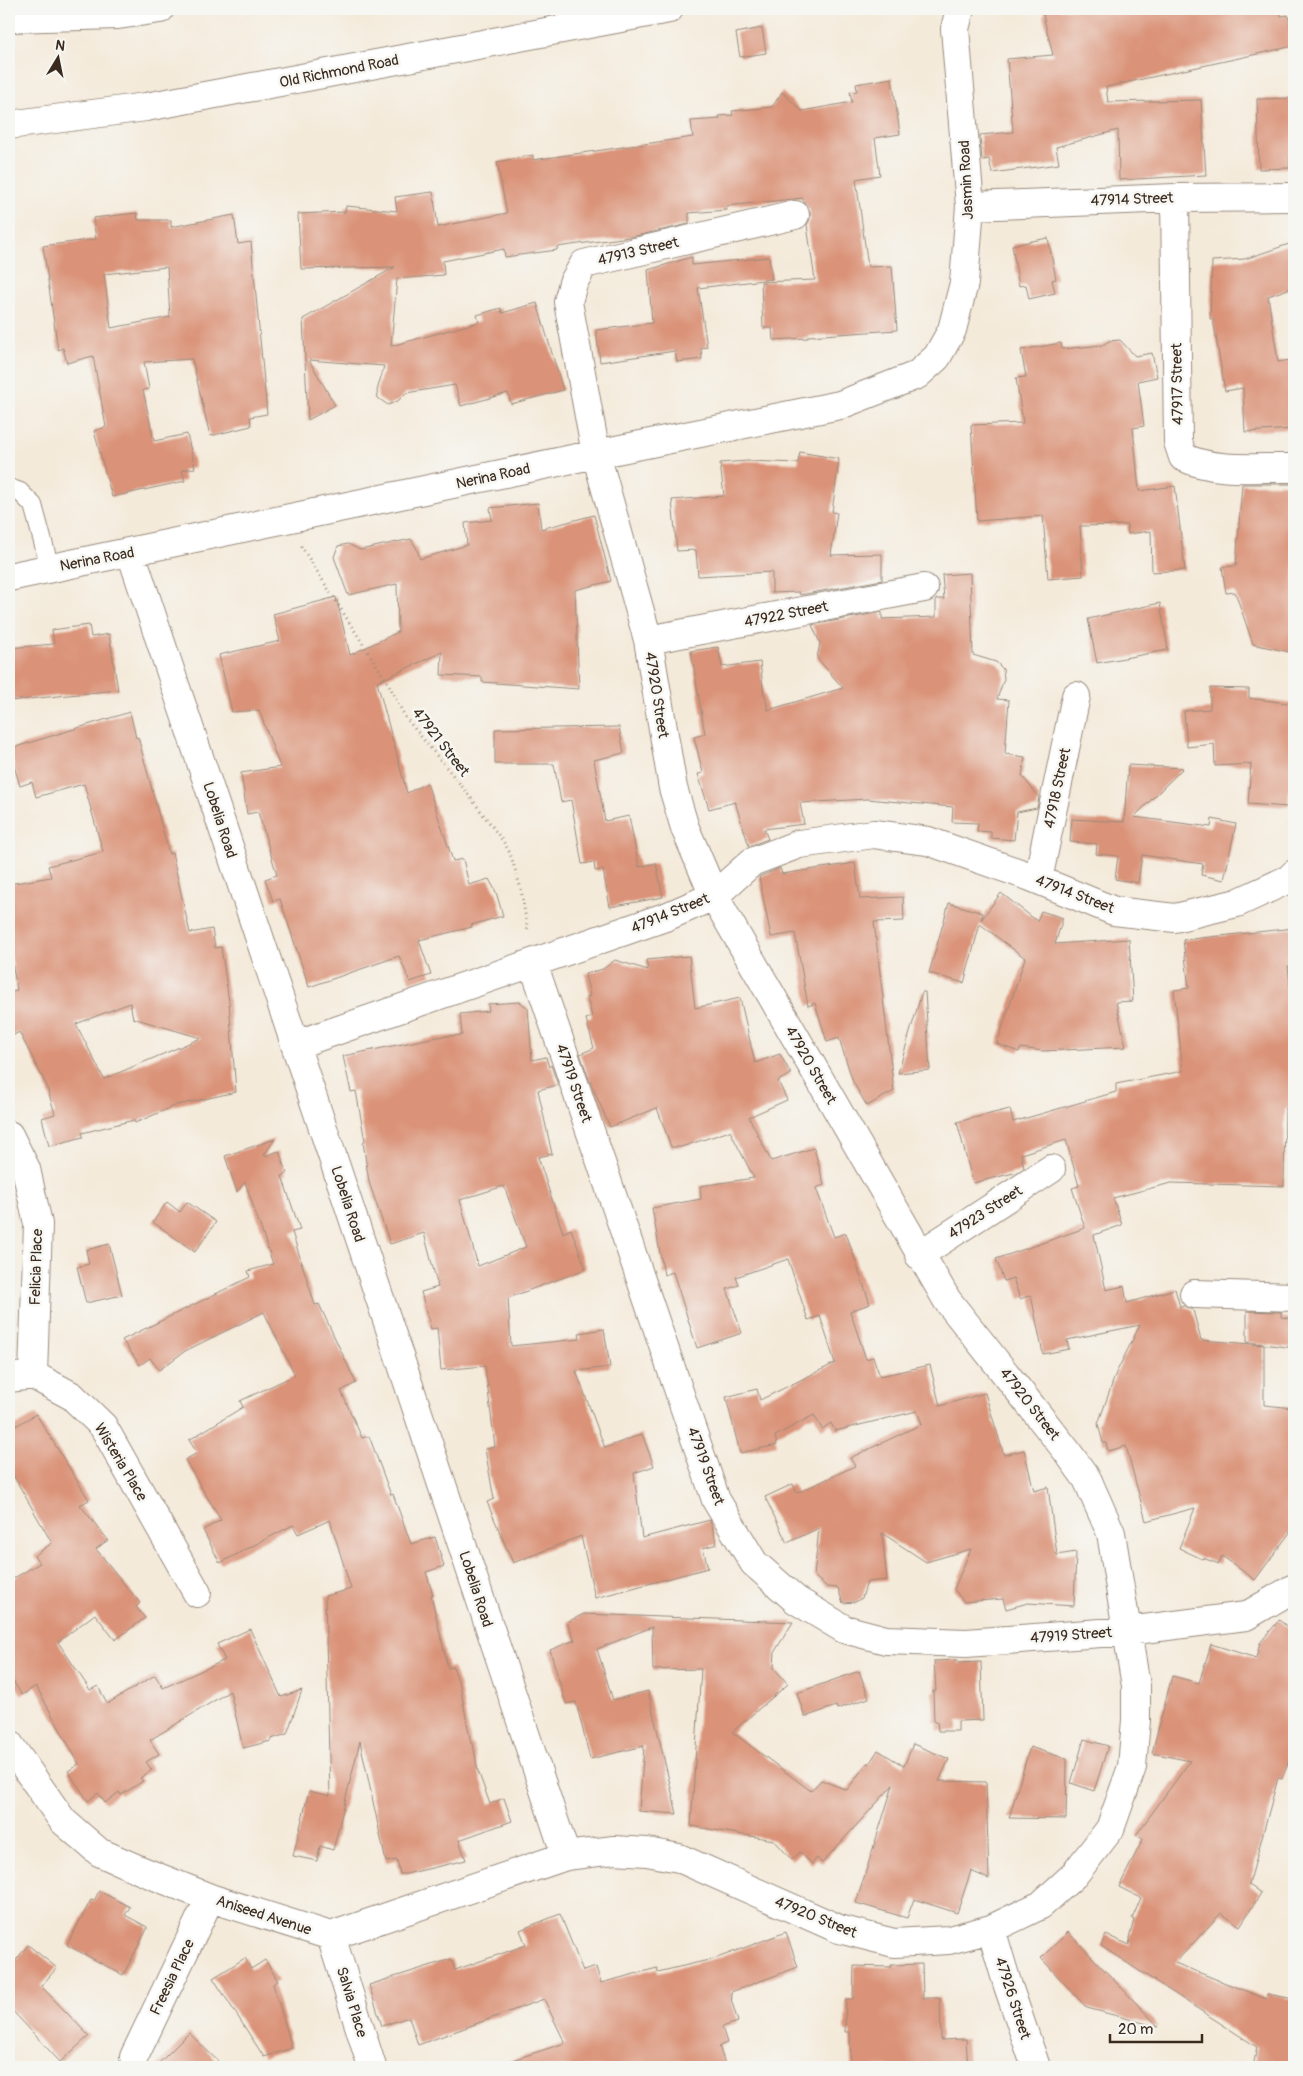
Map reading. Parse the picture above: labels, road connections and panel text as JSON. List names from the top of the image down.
{
  "streets": {
    "street": [
      "Old Richmond Road",
      "Jasmin Road",
      "47914 Street",
      "47913 Street",
      "47917 Street",
      "Nerina Road",
      "47922 Street",
      "47920 Street",
      "47918 Street",
      "Lobelia Road",
      "47919 Street",
      "47923 Street",
      "Felicia Place",
      "Wisteria Place",
      "Aniseed Avenue",
      "Freesia Place",
      "47926 Street",
      "Salvia Place"
    ],
    "path": ["47921 Street"]
  },
  "crossings": [
    ["Jasmin Road", "47914 Street"],
    ["Jasmin Road", "Nerina Road"],
    ["47914 Street", "47917 Street"],
    ["47914 Street", "47920 Street"],
    ["47914 Street", "47921 Street"],
    ["47914 Street", "47918 Street"],
    ["47914 Street", "Lobelia Road"],
    ["47914 Street", "47919 Street"],
    ["47913 Street", "Nerina Road"],
    ["47913 Street", "47920 Street"],
    ["Nerina Road", "47920 Street"],
    ["Nerina Road", "47921 Street"],
    ["Nerina Road", "Lobelia Road"],
    ["47922 Street", "47920 Street"],
    ["47920 Street", "Lobelia Road"],
    ["47920 Street", "47919 Street"],
    ["47920 Street", "47923 Street"],
    ["47920 Street", "Aniseed Avenue"],
    ["47920 Street", "47926 Street"],
    ["47921 Street", "47919 Street"],
    ["Lobelia Road", "Aniseed Avenue"],
    ["Felicia Place", "Wisteria Place"],
    ["Aniseed Avenue", "Freesia Place"],
    ["Aniseed Avenue", "Salvia Place"]
  ],
  "scale_bar": "20 m",
  "north": "top"
}
